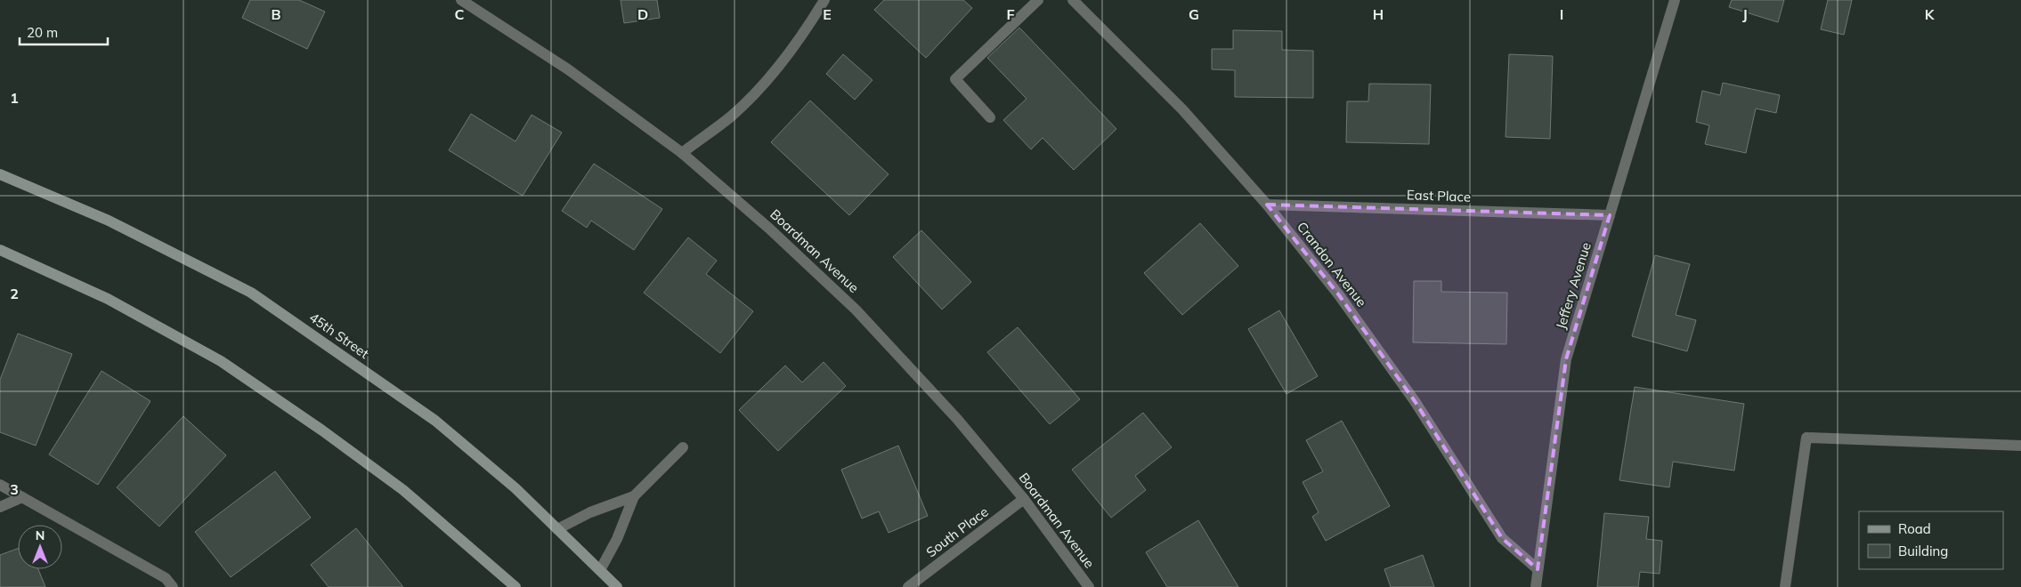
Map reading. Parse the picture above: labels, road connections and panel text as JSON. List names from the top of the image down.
{
  "streets": {
    "main road": ["45th Street"],
    "street": [
      "East Place",
      "Boardman Avenue",
      "Crandon Avenue",
      "Jeffery Avenue",
      "South Place"
    ]
  },
  "crossings": [
    ["East Place", "Crandon Avenue"],
    ["East Place", "Jeffery Avenue"],
    ["Boardman Avenue", "South Place"],
    ["Crandon Avenue", "Jeffery Avenue"]
  ],
  "legend": ["Road", "Building"],
  "scale_bar": "20 m",
  "north": "top",
  "grid": {
    "columns": [
      "B",
      "C",
      "D",
      "E",
      "F",
      "G",
      "H",
      "I",
      "J",
      "K"
    ],
    "rows": ["1", "2", "3"]
  }
}
